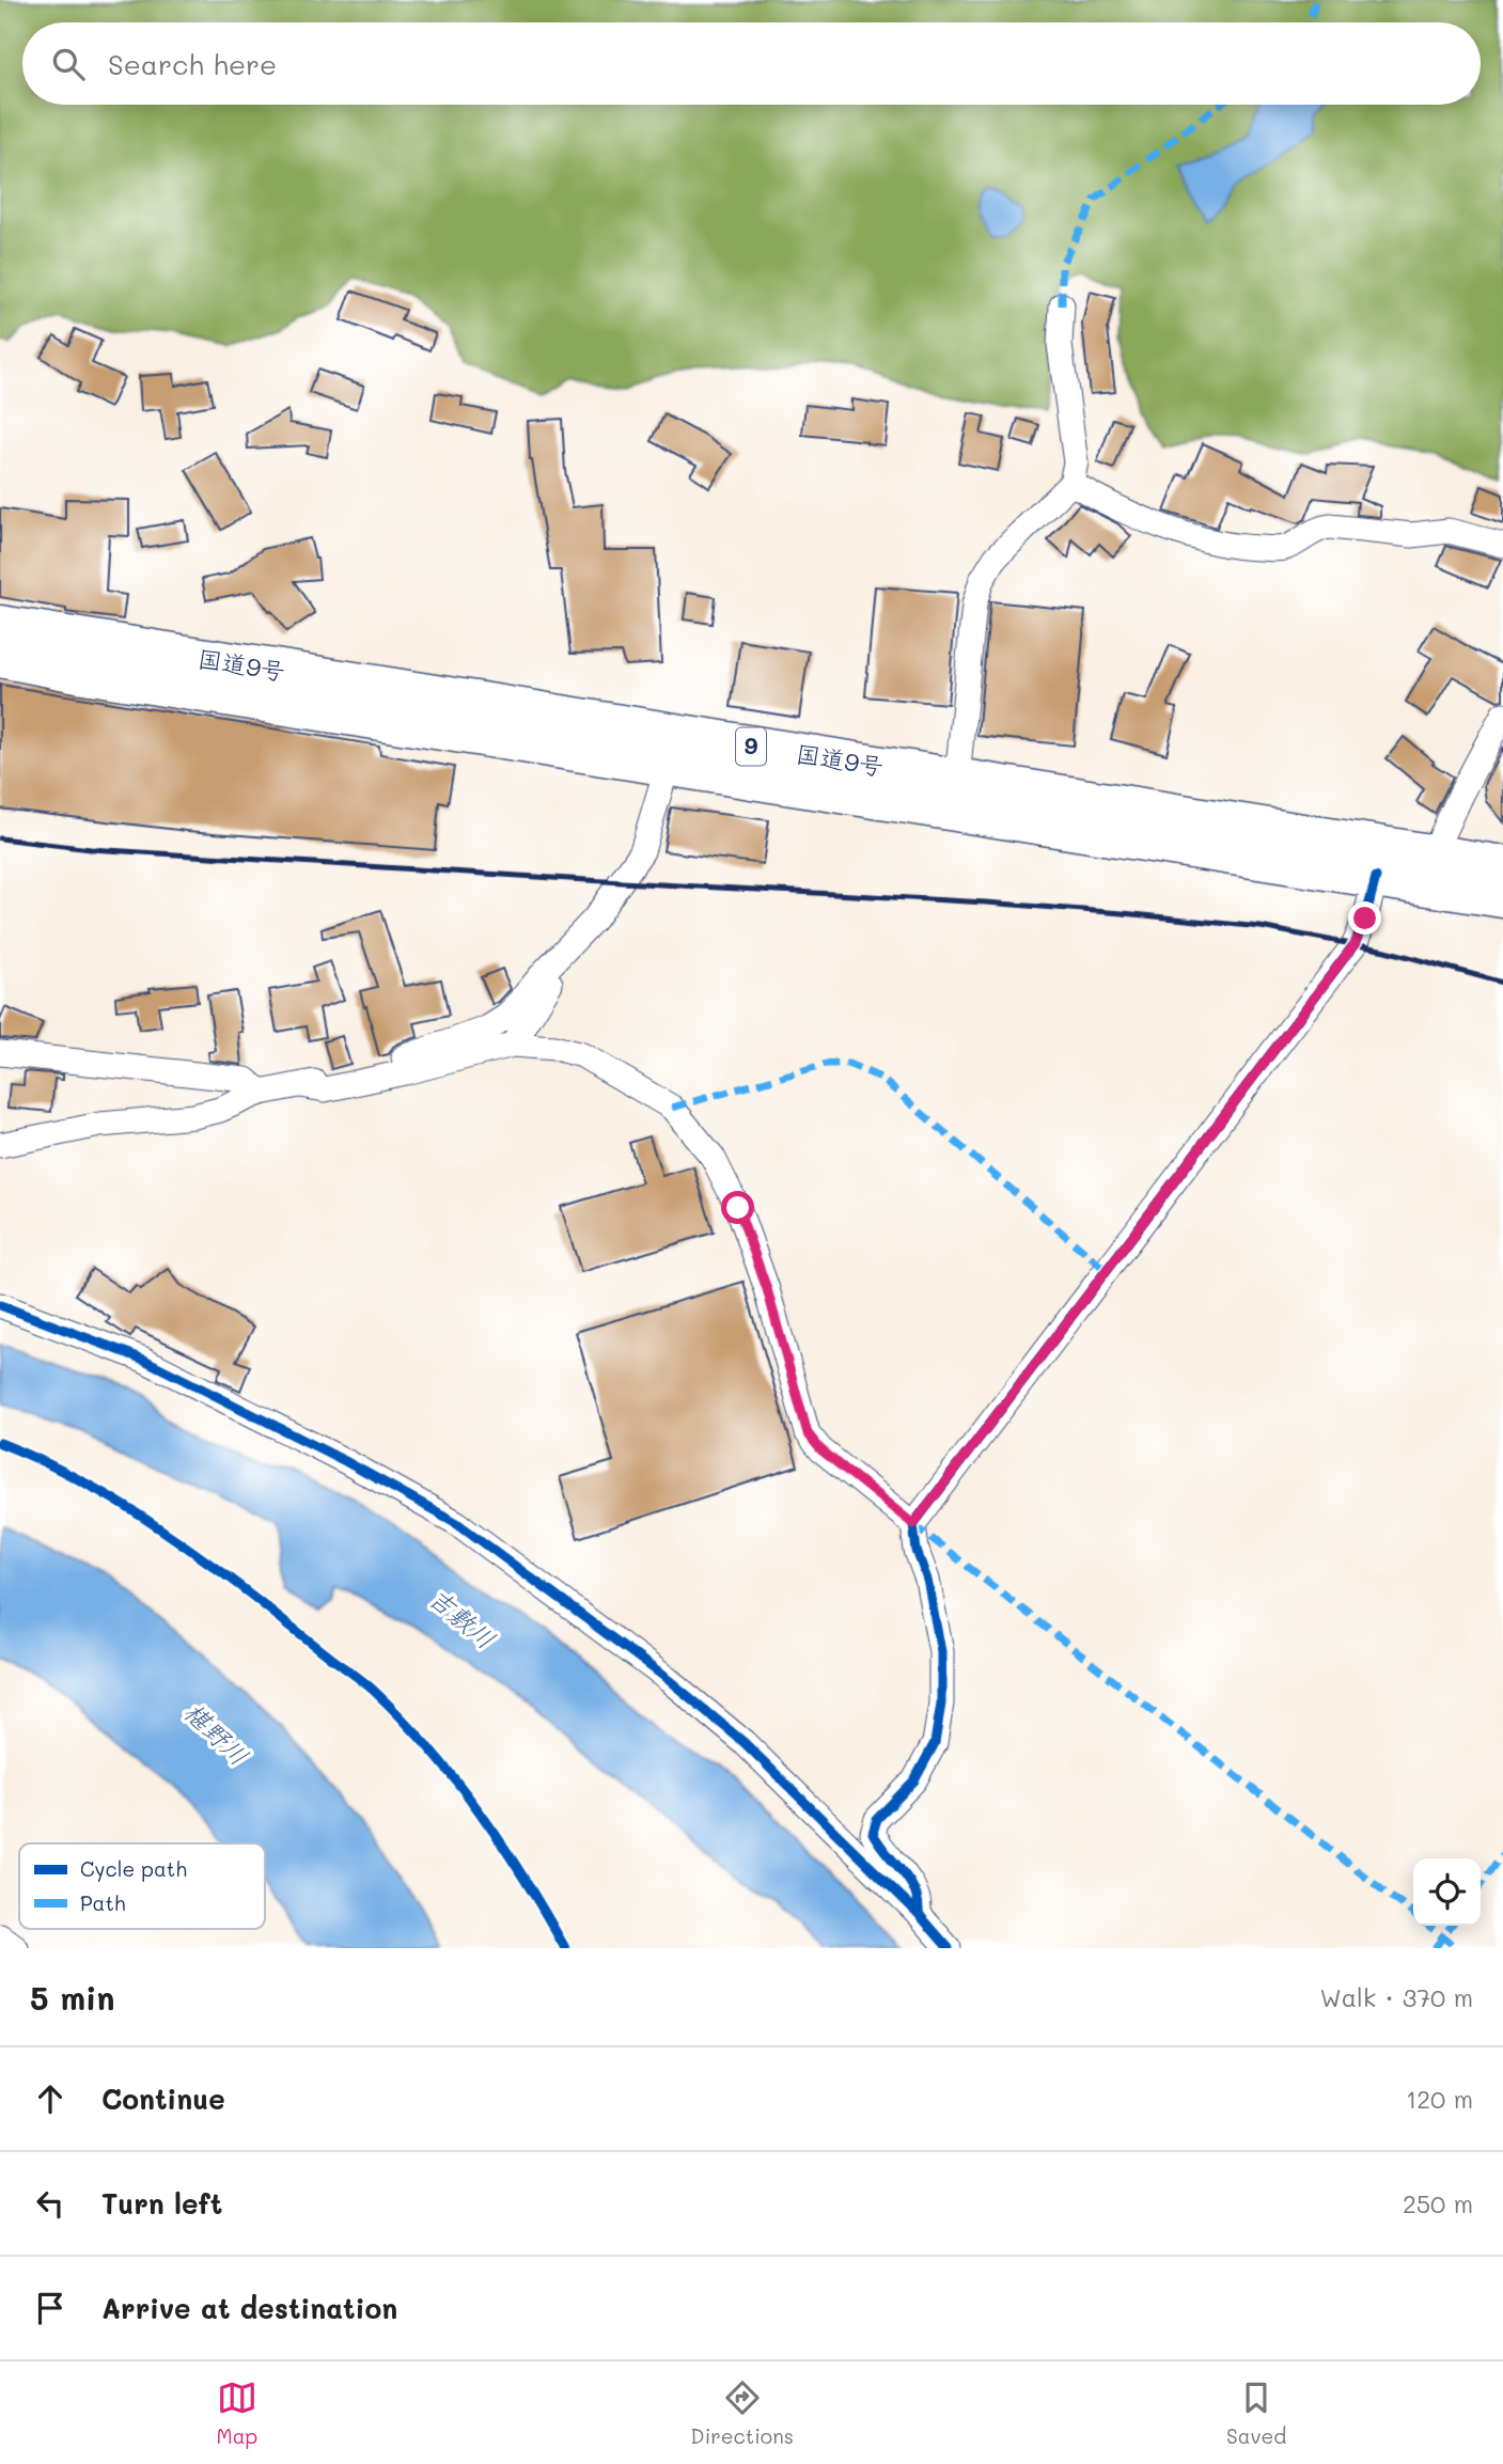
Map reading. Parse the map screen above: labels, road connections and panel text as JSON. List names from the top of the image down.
{
  "streets": {
    "highway": ["国道9号", "9"]
  },
  "water": ["吉敷川", "椹野川"],
  "legend": ["Cycle path", "Path"],
  "page": {
    "search": "Search here",
    "heading": ["5 min", "Walk · 370 m"],
    "list": [
      ["Continue", "120 m"],
      ["Turn left", "250 m"],
      "Arrive at destination"
    ],
    "nav": ["Map", "Directions", "Saved"]
  }
}
